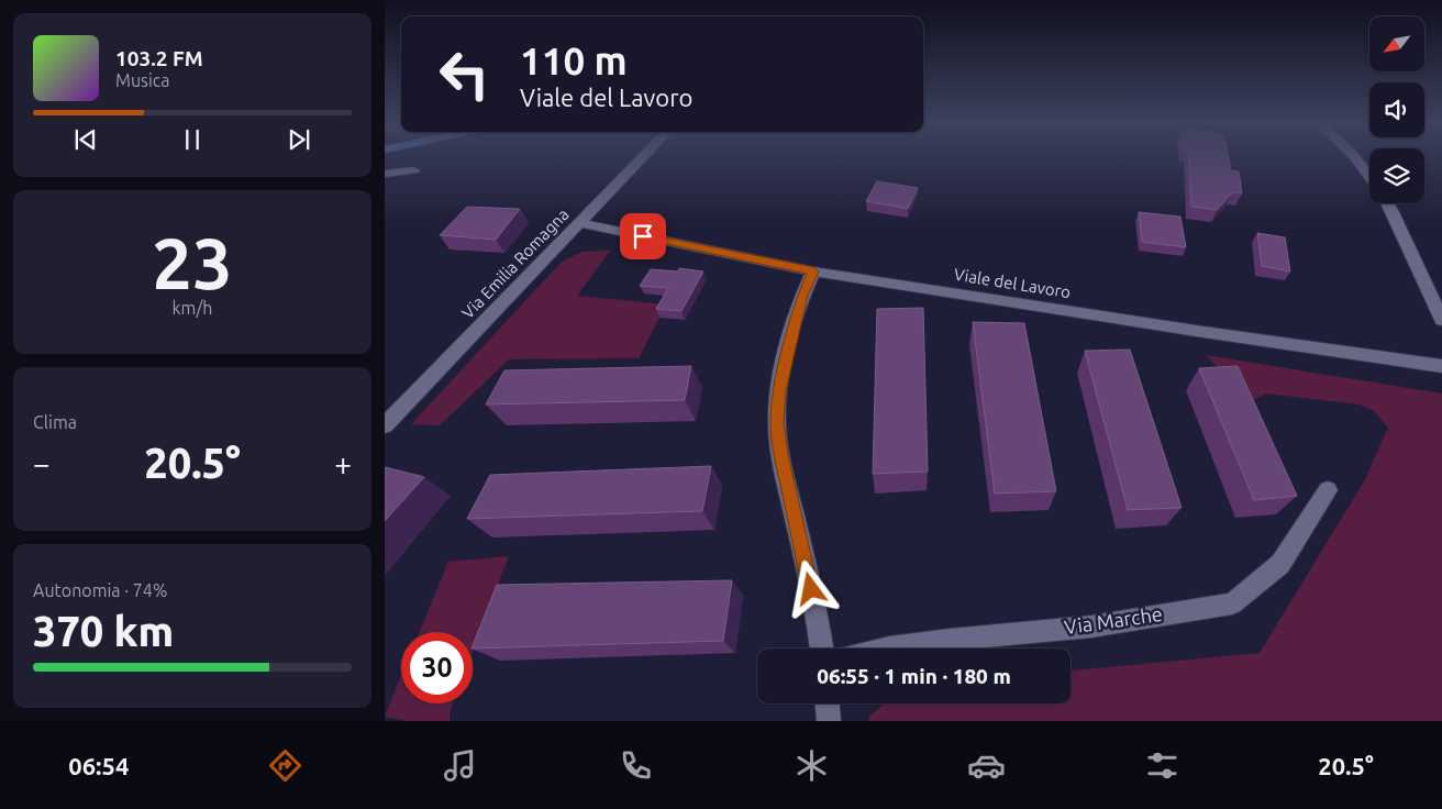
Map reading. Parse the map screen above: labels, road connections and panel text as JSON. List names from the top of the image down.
{
  "streets": {
    "street": ["Via Emilia Romagna", "Viale del Lavoro", "Via Marche"]
  },
  "crossings": [
    ["Via Emilia Romagna", "Viale del Lavoro"]
  ],
  "north": "bottom left",
  "page": {
    "turn": ["110 m", "Viale del Lavoro"],
    "song": ["103.2 FM", "Musica"],
    "tile": [
      ["23", "km/h"],
      "Clima",
      ["Autonomia · 74%", "370 km"]
    ],
    "heat": ["−", "20.5°", "+"],
    "limit": "30",
    "trip": "06:55 · 1 min · 180 m",
    "tabs": ["06:54", "20.5°"]
  }
}
